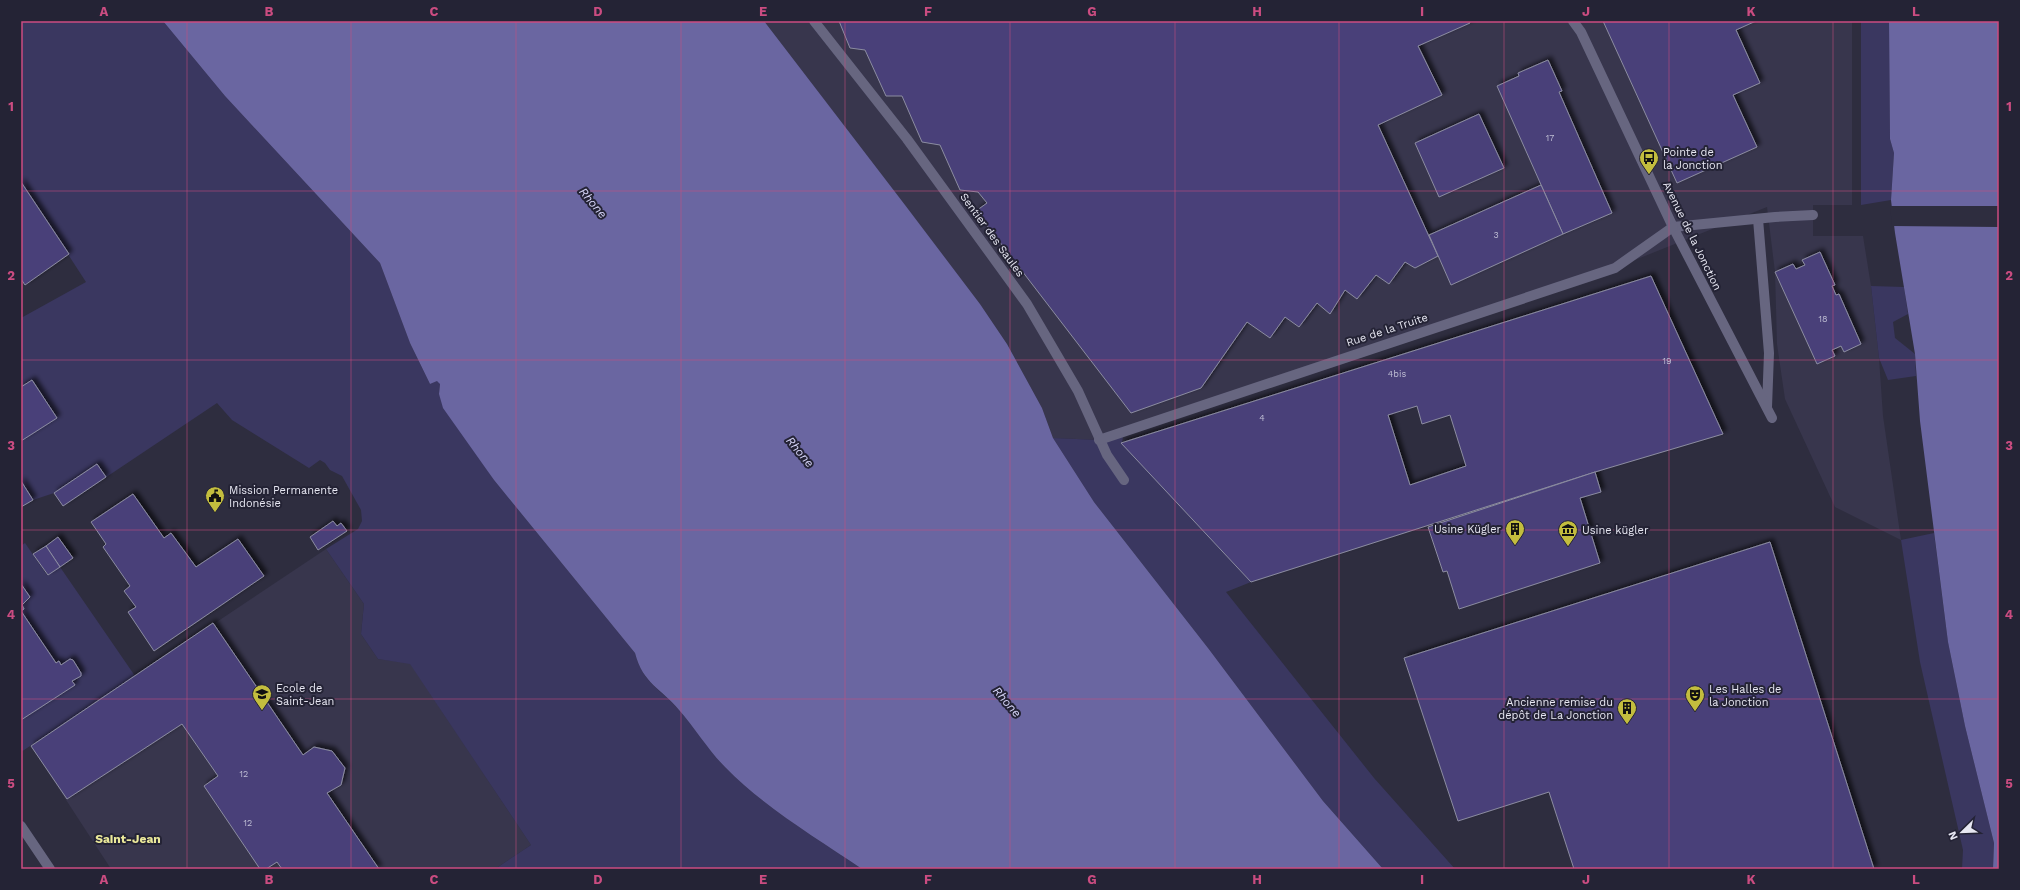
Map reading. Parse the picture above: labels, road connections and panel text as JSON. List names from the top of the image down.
{
  "streets": {
    "street": ["Sentier des Saules", "Avenue de la Jonction", "Rue de la Truite"]
  },
  "crossings": [
    ["Sentier des Saules", "Rue de la Truite"],
    ["Avenue de la Jonction", "Rue de la Truite"]
  ],
  "districts": ["Saint-Jean"],
  "water": ["Rhone"],
  "places": {
    "bus stop": ["Pointe de la Jonction"],
    "public building": ["Mission Permanente Indonésie"],
    "building": ["Usine Kügler", "Ancienne remise du dépôt de La Jonction"],
    "museum": ["Usine kügler"],
    "school or university": ["Ecole de Saint-Jean"],
    "theatre": ["Les Halles de la Jonction"]
  },
  "house_numbers": [
    "17",
    "3",
    "18",
    "19",
    "4bis",
    "4",
    "12",
    "12"
  ],
  "north": "bottom left",
  "grid": {
    "columns": [
      "A",
      "B",
      "C",
      "D",
      "E",
      "F",
      "G",
      "H",
      "I",
      "J",
      "K",
      "L"
    ],
    "rows": [
      "1",
      "2",
      "3",
      "4",
      "5"
    ]
  }
}
